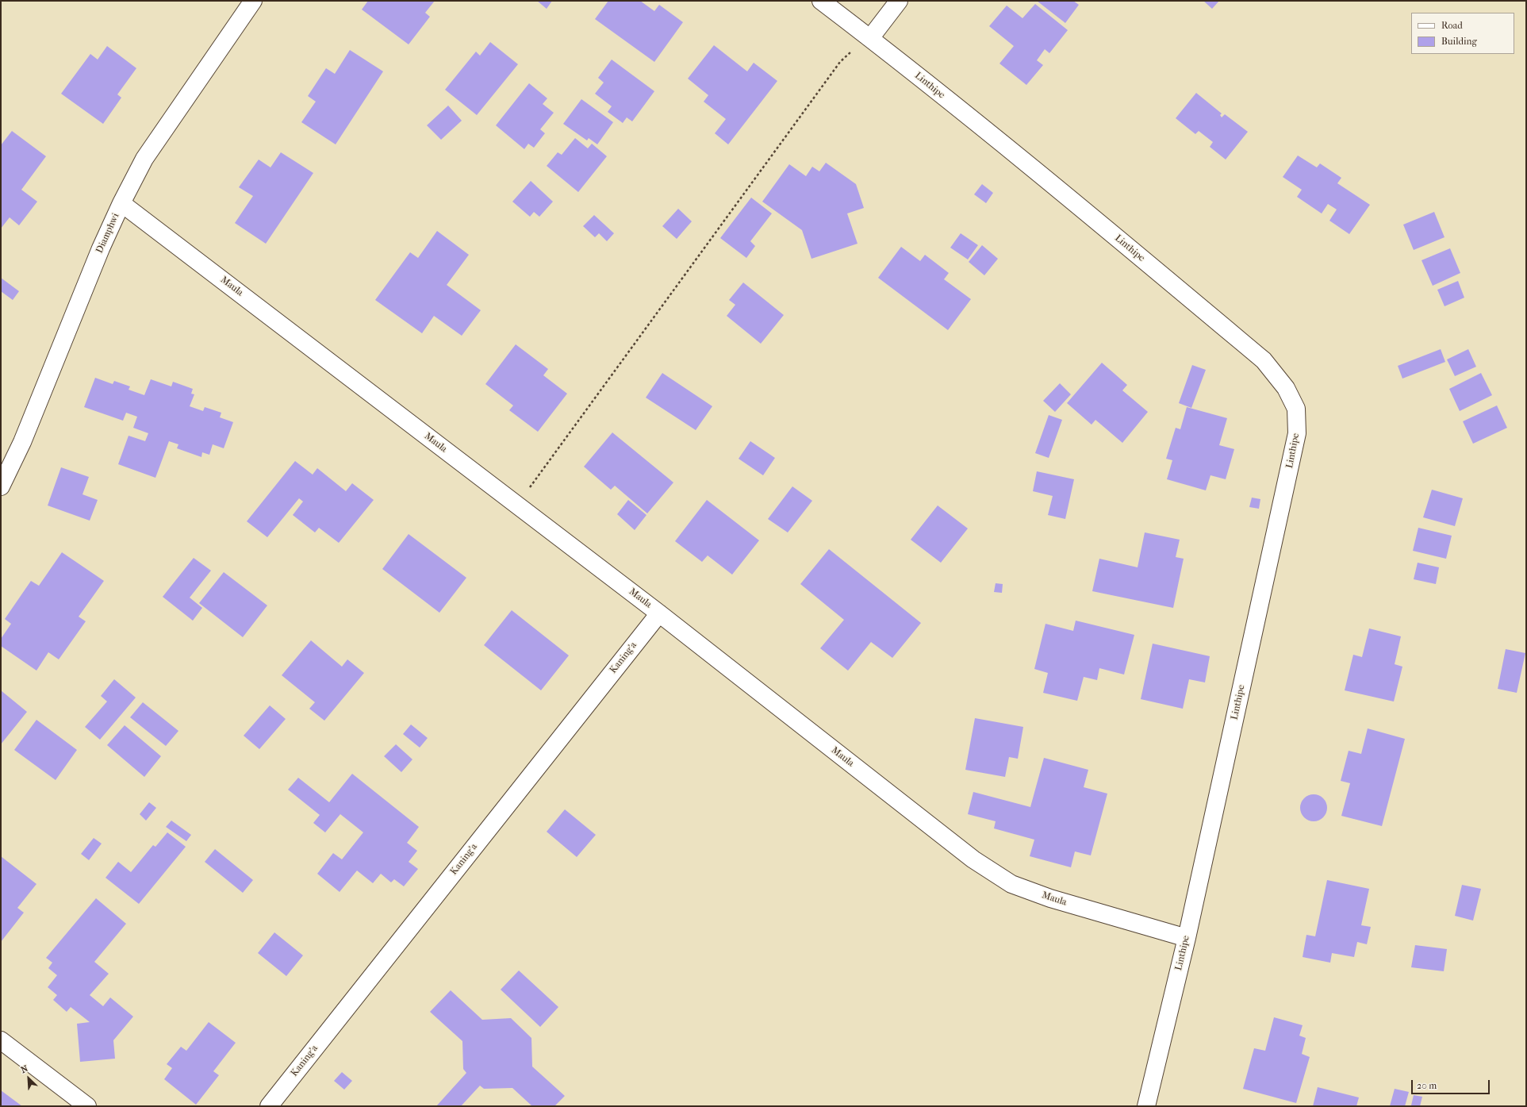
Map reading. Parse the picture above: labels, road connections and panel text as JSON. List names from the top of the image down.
{
  "streets": {
    "street": [
      "Linthipe",
      "Diamphwi",
      "Maula",
      "Kaning'a"
    ]
  },
  "crossings": [
    ["Linthipe", "Maula"],
    ["Diamphwi", "Maula"],
    ["Maula", "Kaning'a"]
  ],
  "legend": ["Road", "Building"],
  "scale_bar": "20 m",
  "north": "top left"
}
